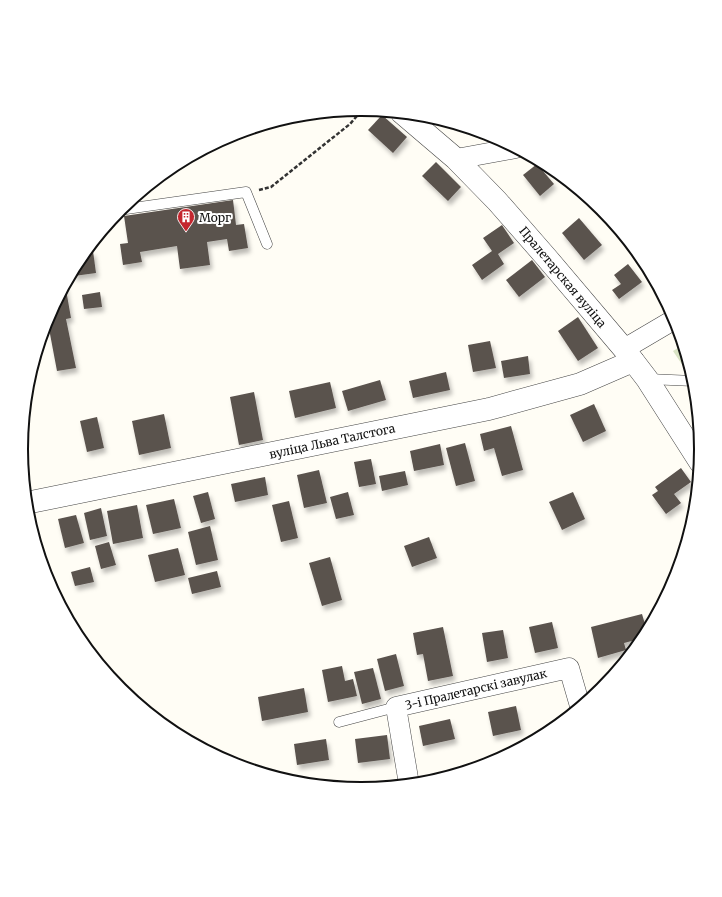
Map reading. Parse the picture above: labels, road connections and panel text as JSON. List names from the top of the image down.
{
  "streets": {
    "street": ["Пралетарская вуліца", "вуліца Льва Талстога", "3-і Пралетарскі завулак"]
  },
  "crossings": [
    ["Пралетарская вуліца", "вуліца Льва Талстога"]
  ],
  "places": {
    "building": ["Морг"]
  }
}
